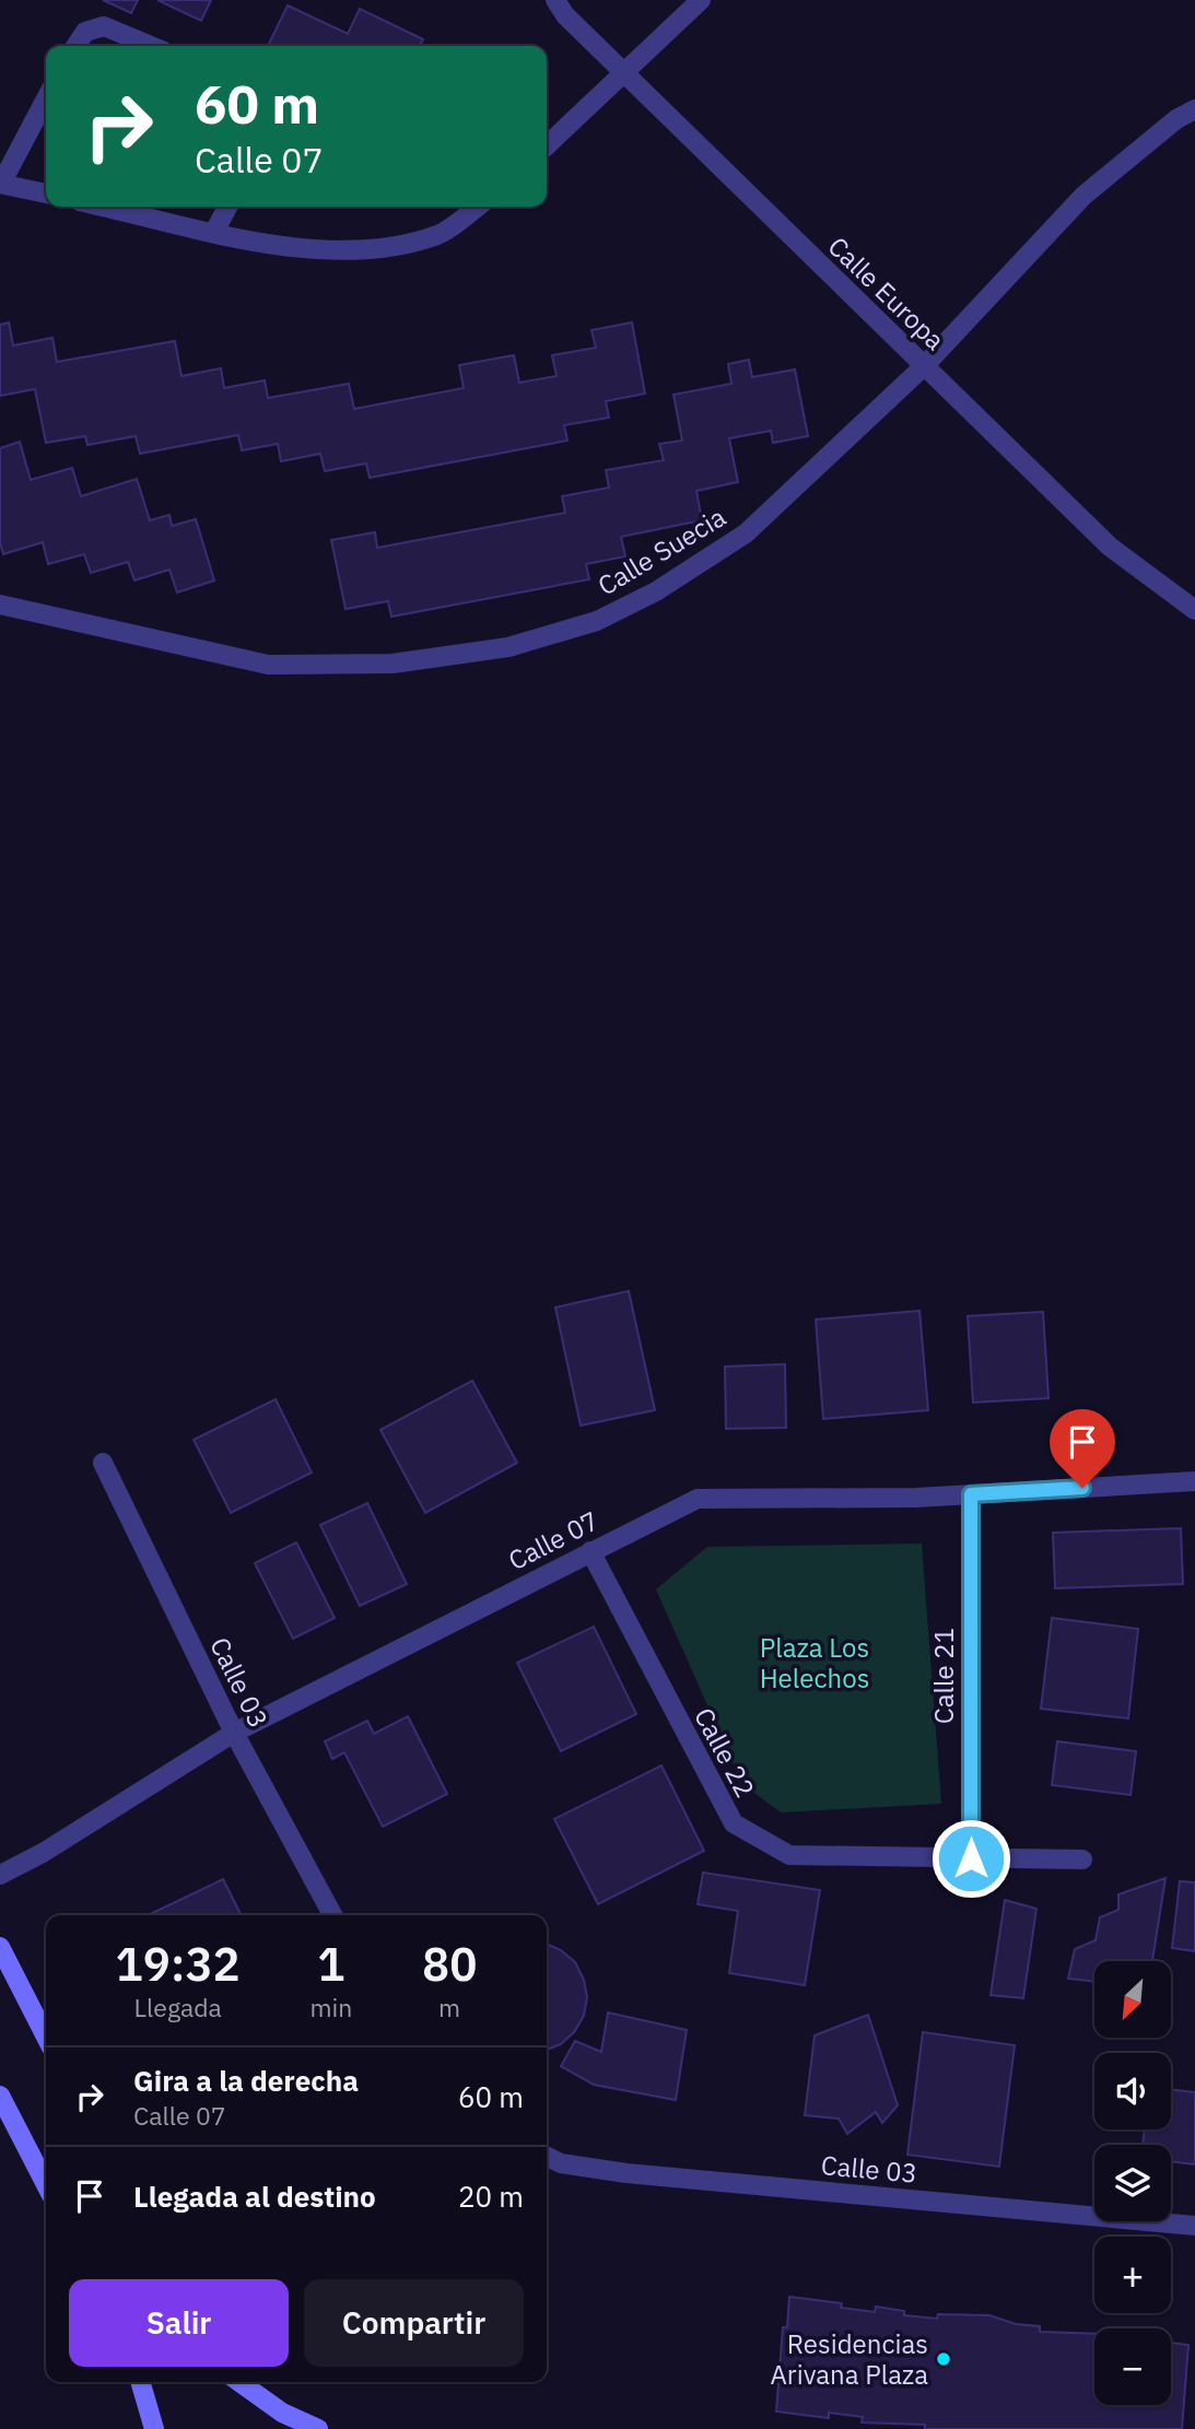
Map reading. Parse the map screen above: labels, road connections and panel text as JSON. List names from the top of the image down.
{
  "streets": {
    "street": [
      "Calle Europa",
      "Calle Suecia",
      "Calle 07",
      "Calle 21",
      "Calle 03",
      "Calle 22"
    ]
  },
  "crossings": [
    ["Calle Europa", "Calle Suecia"],
    ["Calle 07", "Calle 21"],
    ["Calle 07", "Calle 03"],
    ["Calle 07", "Calle 22"],
    ["Calle 21", "Calle 22"]
  ],
  "parks": ["Plaza Los Helechos"],
  "places": ["Residencias Arivana Plaza"],
  "north": "bottom left",
  "page": {
    "turn": ["60 m", "Calle 07"],
    "eta": [
      "19:32",
      "Llegada",
      "1",
      "min",
      "80",
      "m"
    ],
    "map_buttons": ["+", "−"],
    "list": [
      {
        "name": "Gira a la derecha",
        "note": "Calle 07",
        "value": "60 m"
      },
      {
        "name": "Llegada al destino",
        "value": "20 m"
      }
    ],
    "buttons": ["Salir", "Compartir"]
  }
}
